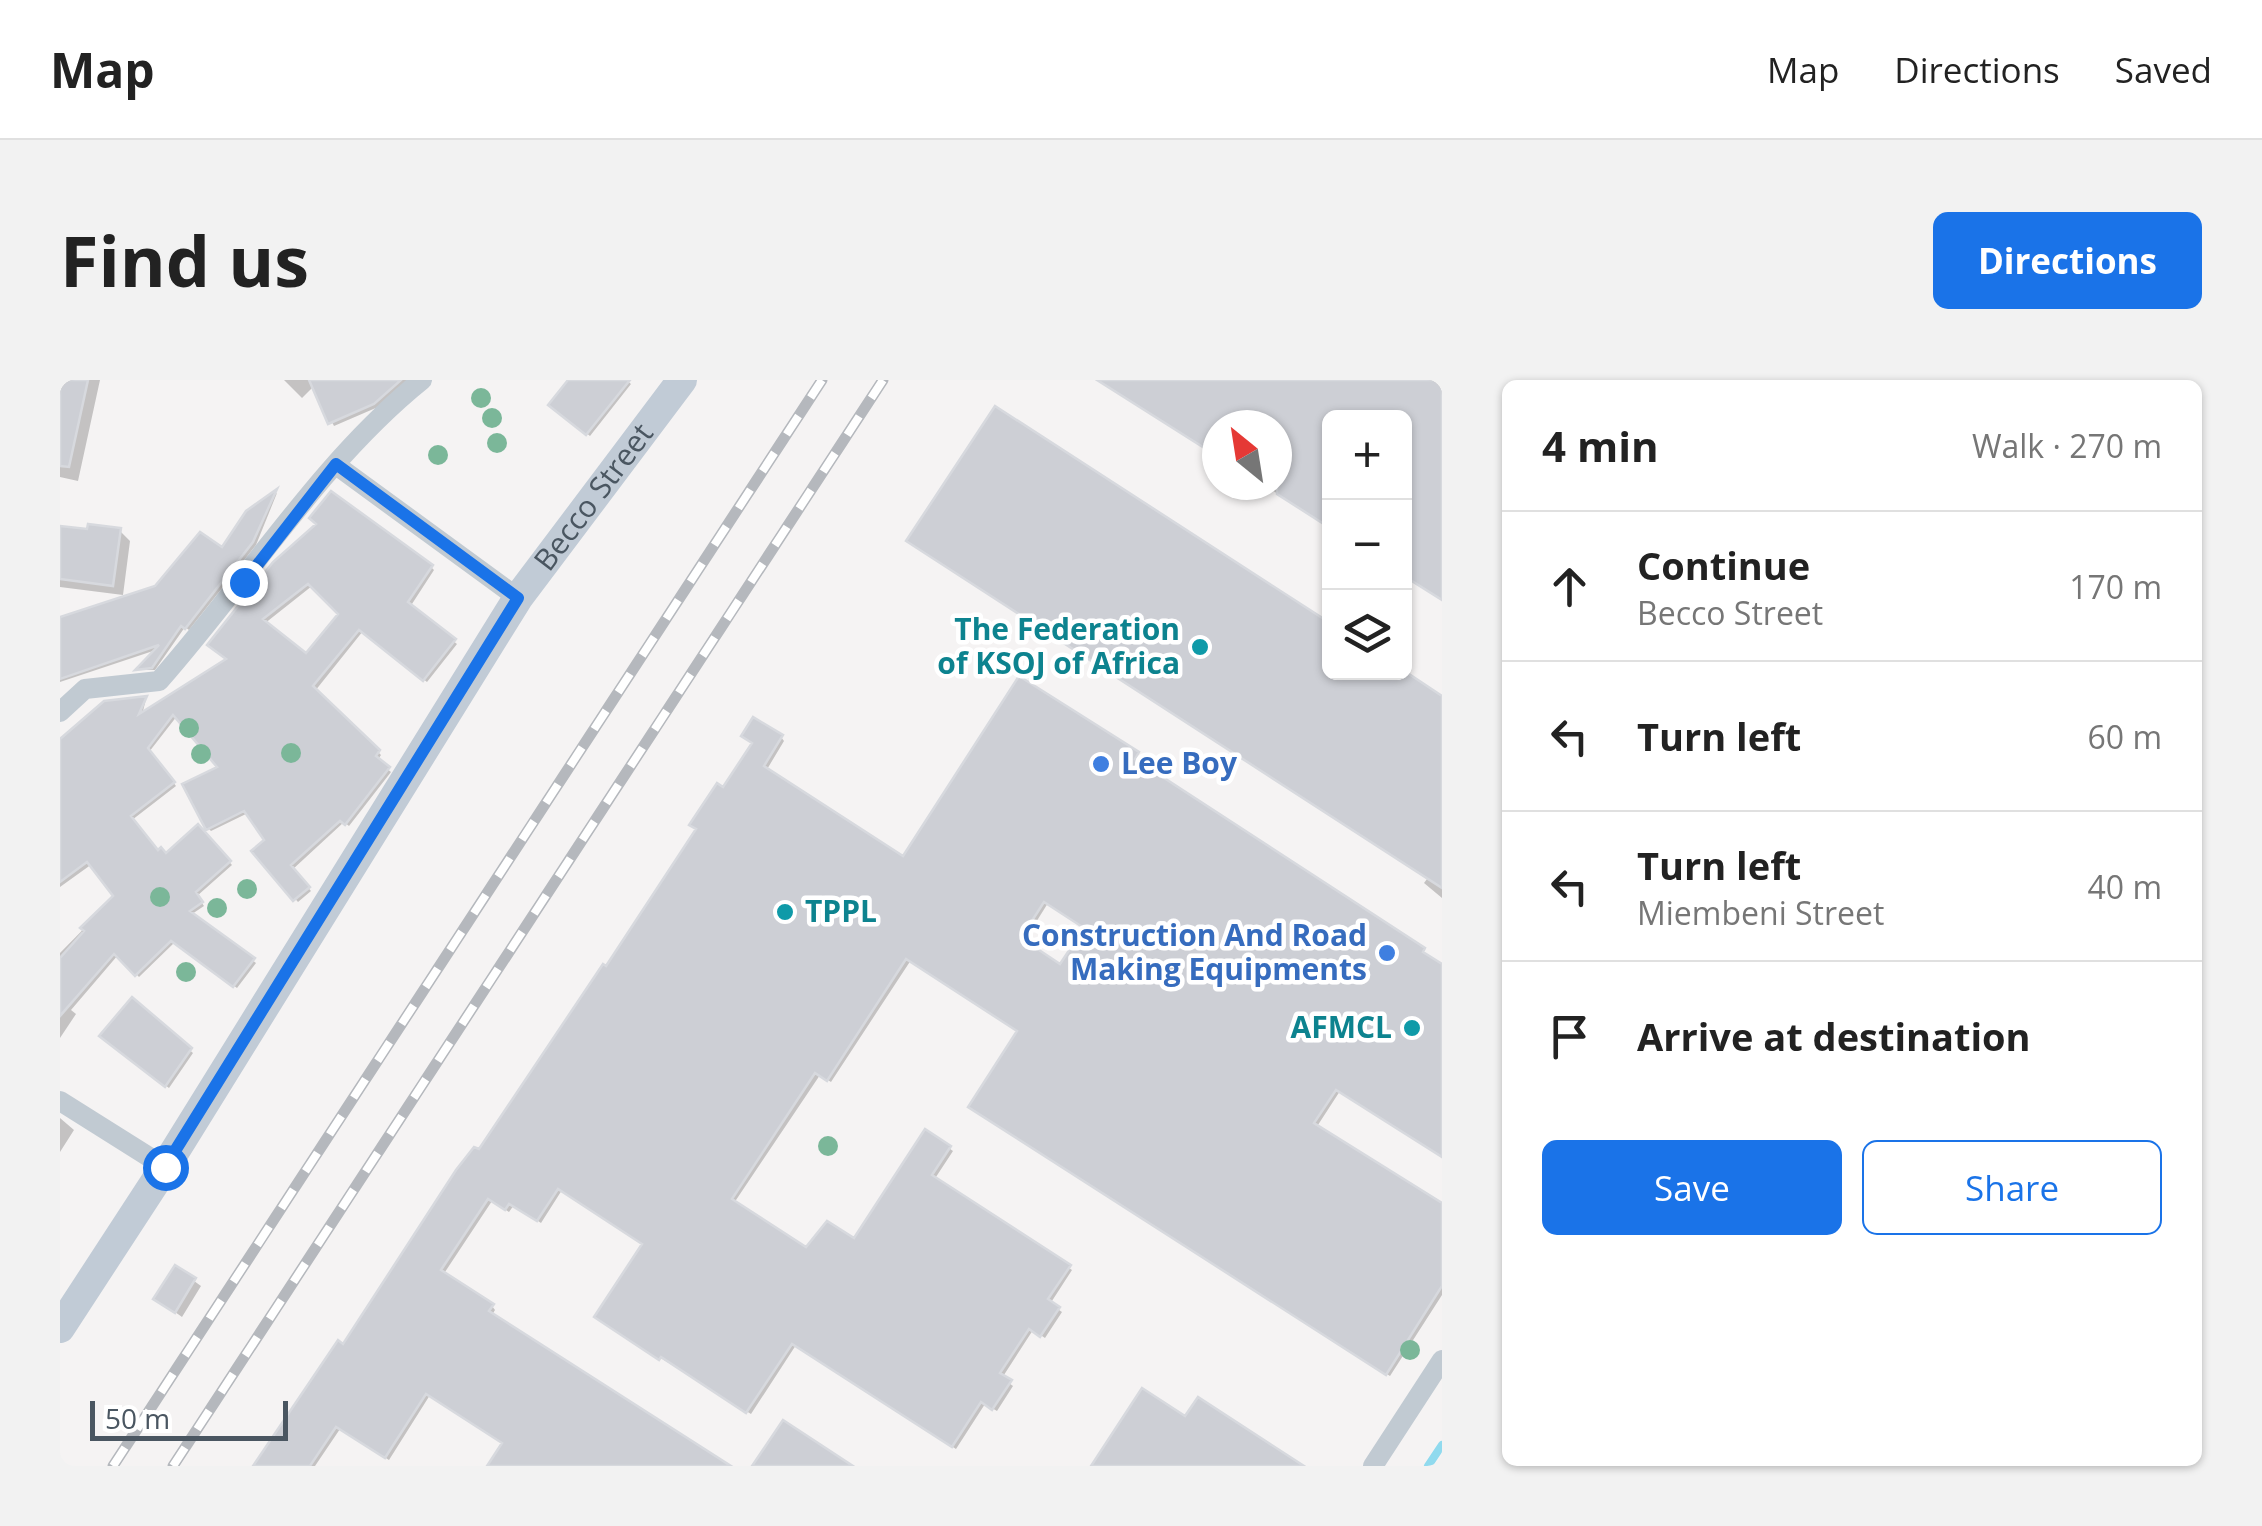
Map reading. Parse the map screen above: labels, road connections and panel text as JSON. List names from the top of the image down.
{
  "streets": {
    "street": ["Becco Street"]
  },
  "places": [
    "The Federation of KSOJ of Africa",
    "Lee Boy",
    "TPPL",
    "Construction And Road Making Equipments",
    "AFMCL"
  ],
  "scale_bar": "50 m",
  "north": "top left",
  "page": {
    "header": "Map",
    "nav": ["Map", "Directions", "Saved"],
    "title": "Find us",
    "buttons": [
      "Directions",
      ["Save", "Share"]
    ],
    "heading": ["4 min", "Walk · 270 m"],
    "map_buttons": ["+", "−"],
    "list": [
      ["Continue", "Becco Street", "170 m"],
      ["Turn left", "60 m"],
      ["Turn left", "Miembeni Street", "40 m"],
      "Arrive at destination"
    ],
    "scale": "50 m"
  }
}
